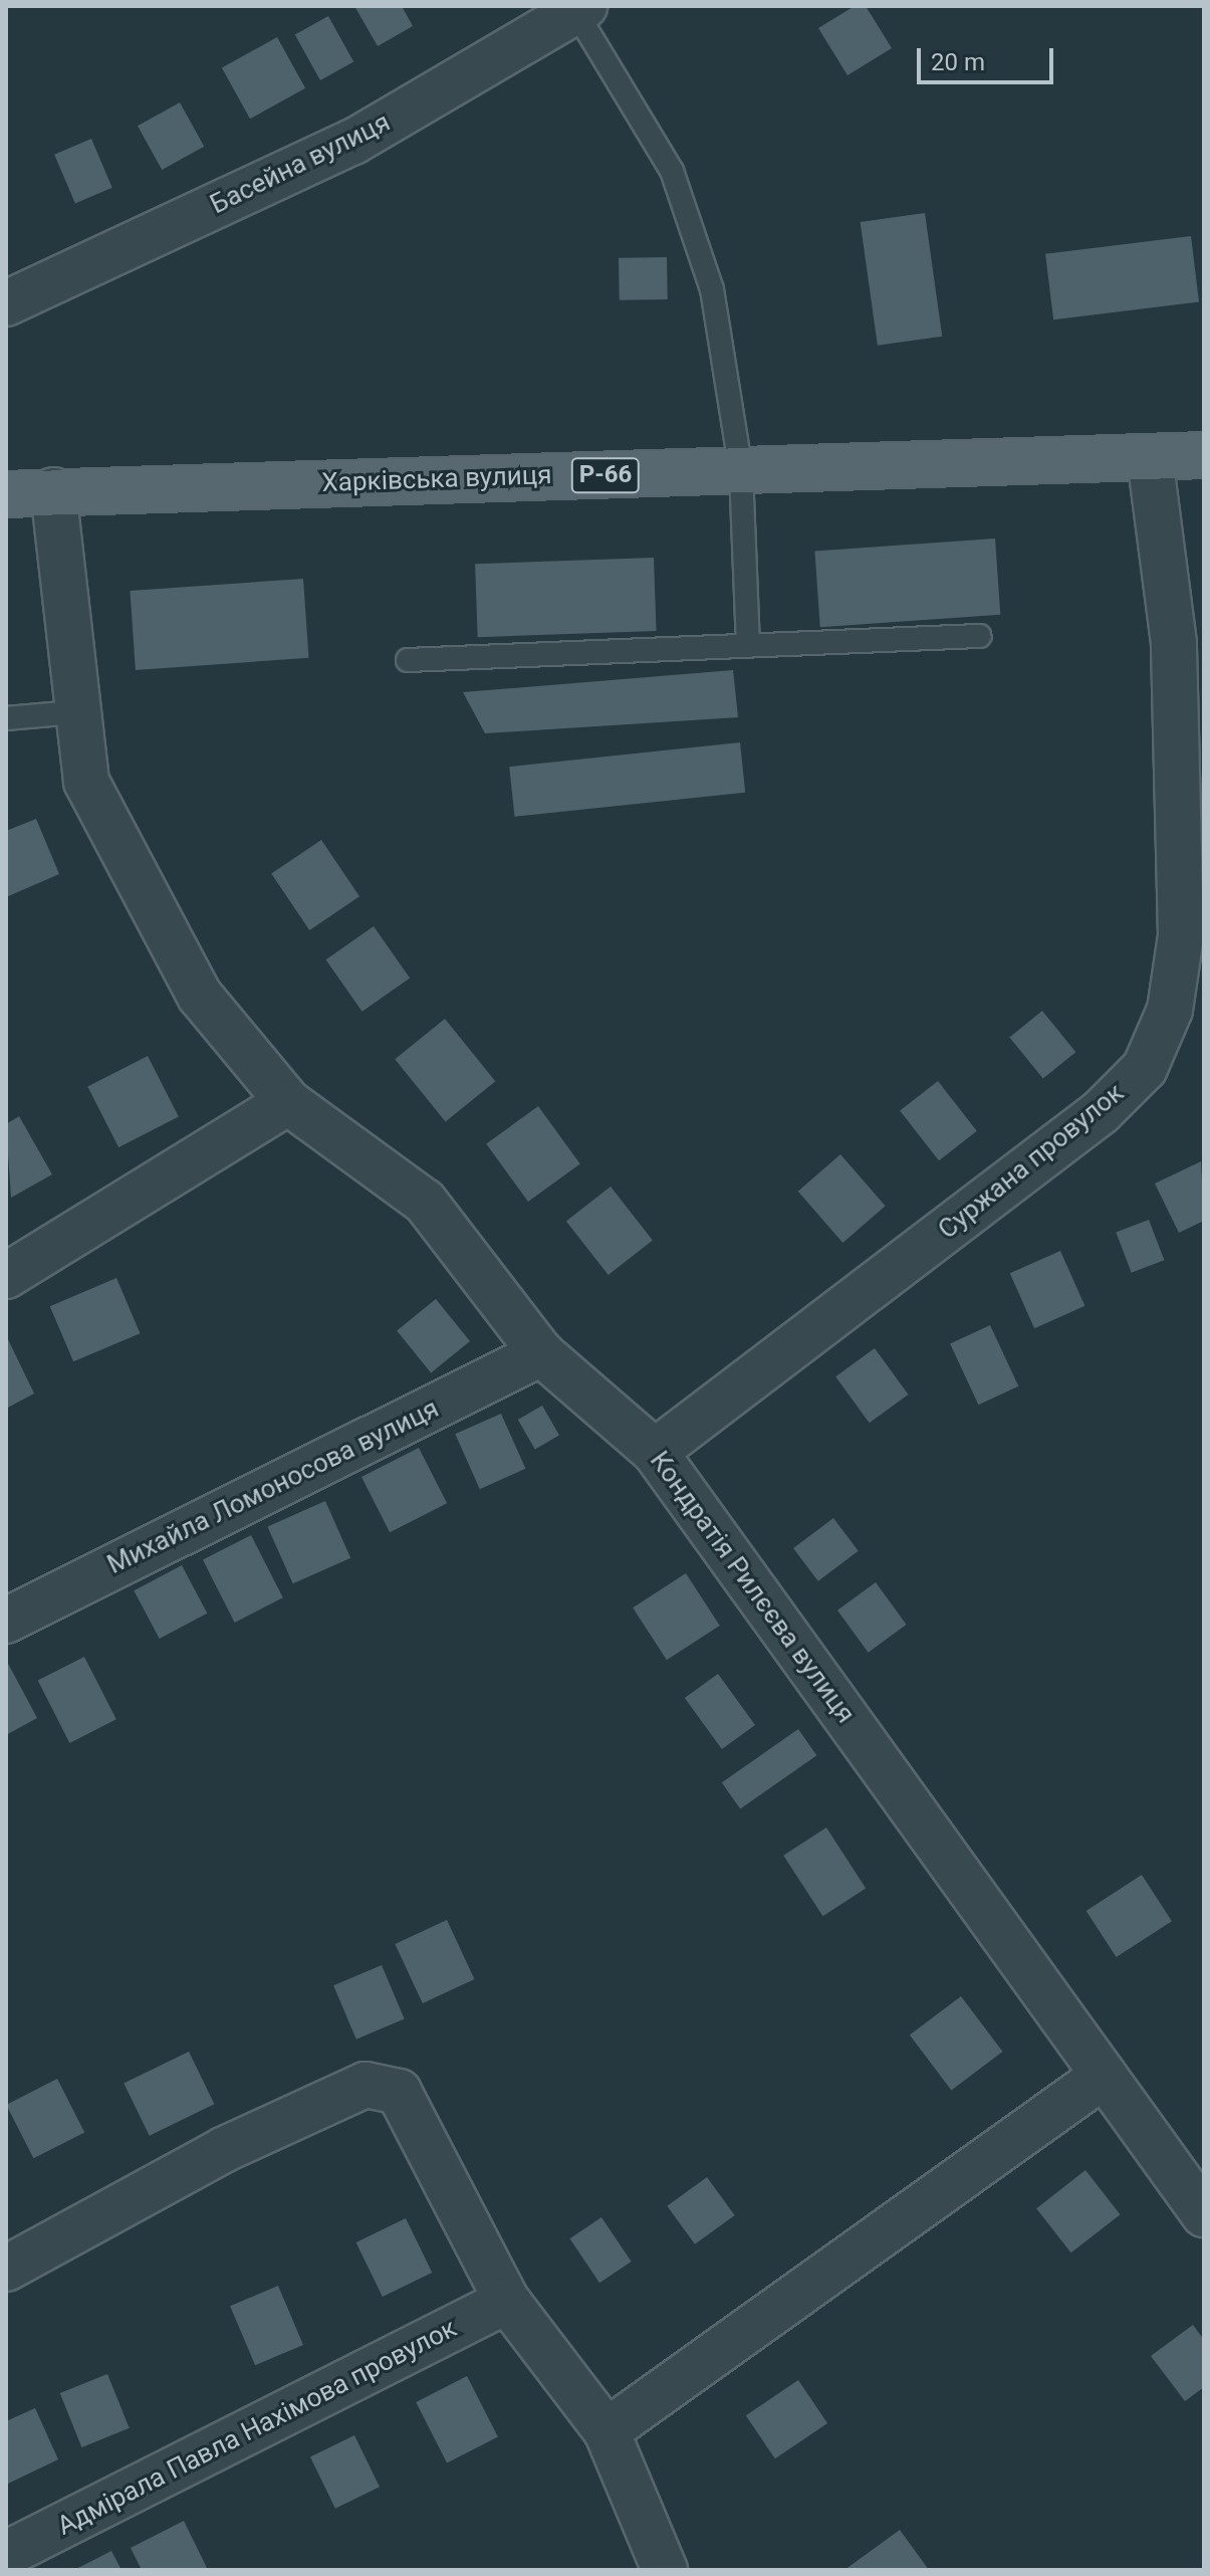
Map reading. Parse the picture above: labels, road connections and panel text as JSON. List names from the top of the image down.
{
  "streets": {
    "main road": ["Р-66", "Харківська вулиця"],
    "street": [
      "Басейна вулиця",
      "Суржана провулок",
      "Михайла Ломоносова вулиця",
      "Кондратія Рилєєва вулиця",
      "Адмірала Павла Нахімова провулок"
    ]
  },
  "crossings": [
    ["Харківська вулиця", "Суржана провулок"],
    ["Харківська вулиця", "Кондратія Рилєєва вулиця"],
    ["Суржана провулок", "Кондратія Рилєєва вулиця"],
    ["Михайла Ломоносова вулиця", "Кондратія Рилєєва вулиця"]
  ],
  "scale_bar": "20 m"
}
